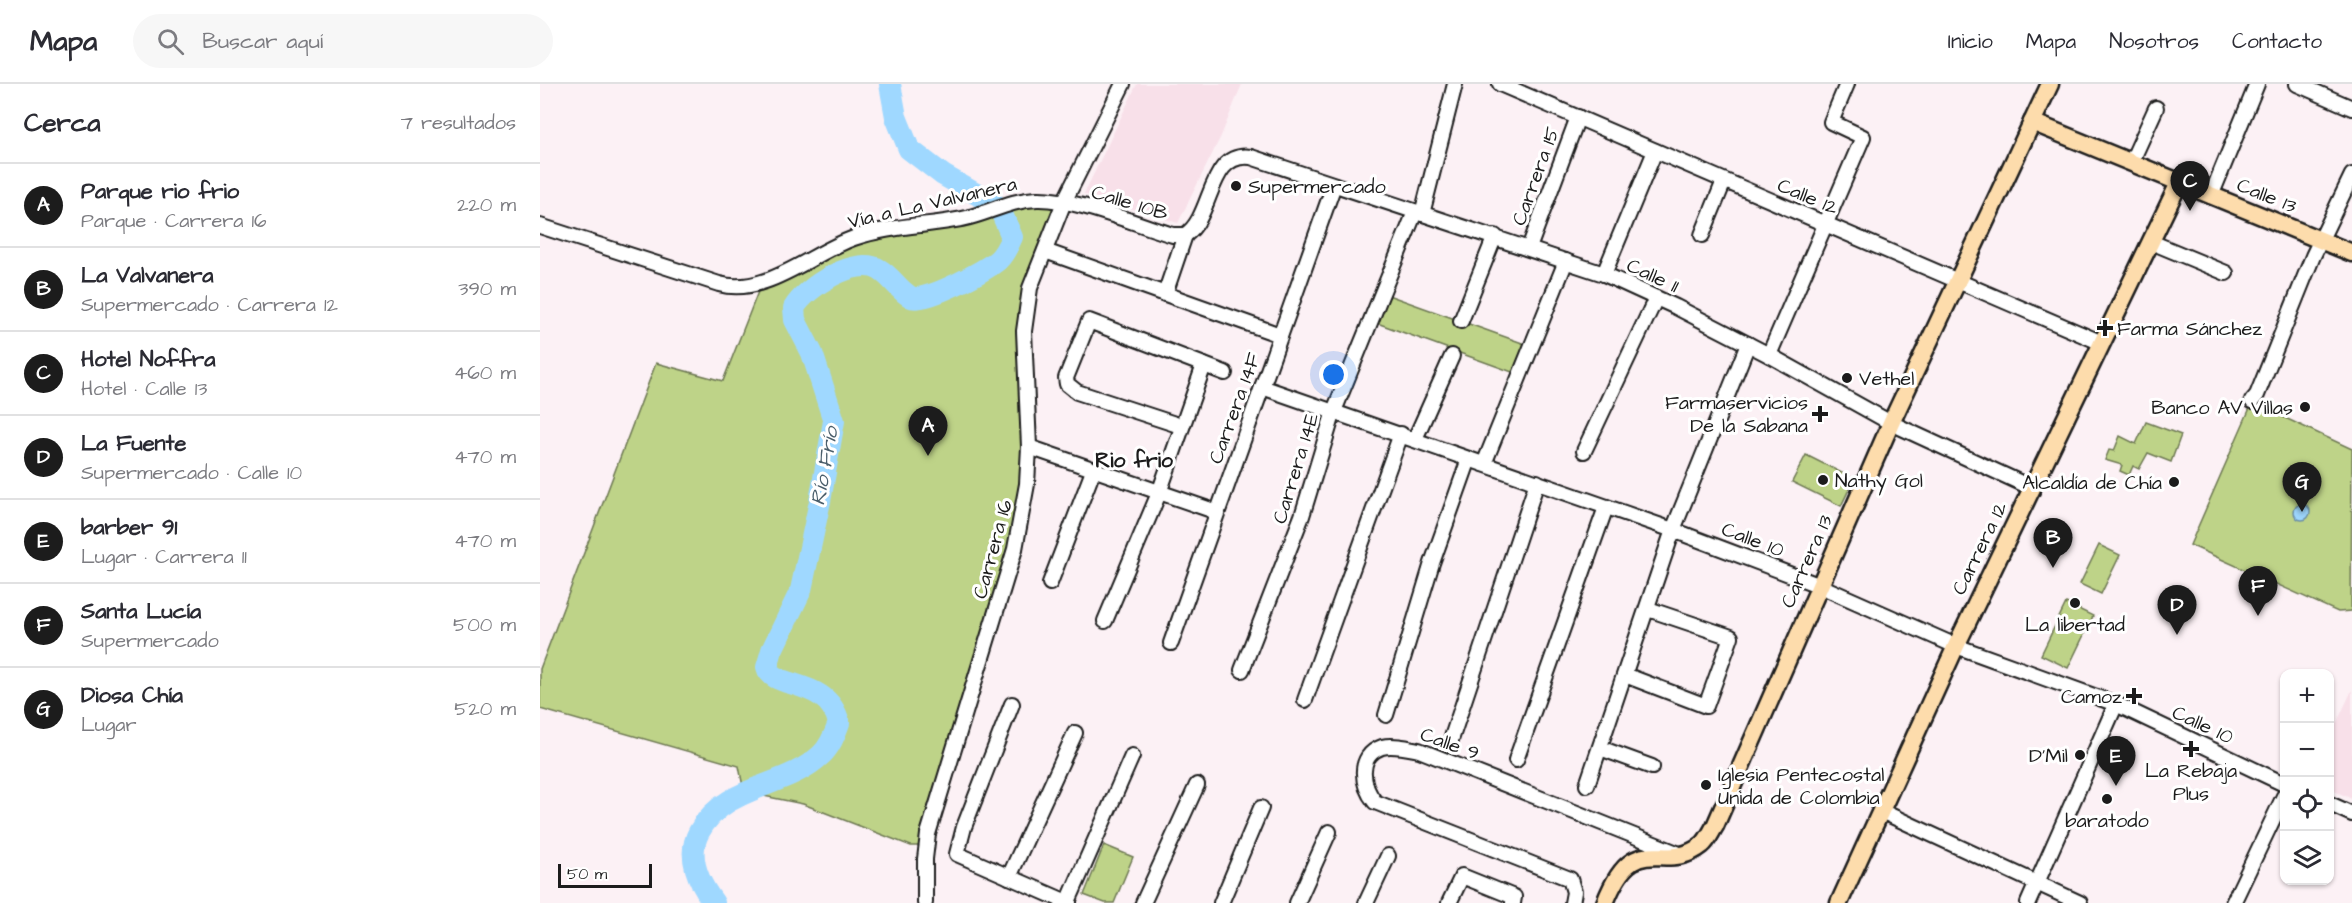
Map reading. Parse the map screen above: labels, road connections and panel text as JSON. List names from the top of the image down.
{
  "streets": {
    "main road": ["Calle 13", "Carrera 12", "Carrera 13"],
    "street": [
      "Carrera 15",
      "Calle 12",
      "Vía a La Valvanera",
      "Calle 10B",
      "Calle 11",
      "Carrera 14F",
      "Carrera 14E",
      "Calle 10",
      "Carrera 16",
      "Calle 9"
    ]
  },
  "crossings": [
    ["Carrera 15", "Calle 12"],
    ["Carrera 15", "Calle 11"],
    ["Calle 13", "Carrera 12"],
    ["Calle 13", "Carrera 13"],
    ["Calle 12", "Carrera 12"],
    ["Calle 12", "Carrera 13"],
    ["Vía a La Valvanera", "Calle 10B"],
    ["Vía a La Valvanera", "Carrera 16"],
    ["Calle 10B", "Calle 11"],
    ["Calle 10B", "Carrera 16"],
    ["Calle 11", "Carrera 14F"],
    ["Calle 11", "Carrera 14E"],
    ["Calle 11", "Carrera 12"],
    ["Calle 11", "Carrera 13"],
    ["Carrera 14F", "Calle 10"],
    ["Carrera 14E", "Calle 10"],
    ["Calle 10", "Carrera 12"],
    ["Calle 10", "Carrera 13"],
    ["Carrera 13", "Calle 9"]
  ],
  "districts": ["Rio frio"],
  "water": ["Río Frío"],
  "places": {
    "other": [
      "Supermercado",
      "Vethel",
      "Banco AV Villas",
      "Nathy Gol",
      "Alcaldía de Chía",
      "La libertad",
      "D'Mil",
      "Iglesia Pentecostal Unida de Colombia",
      "baratodo"
    ],
    "health": [
      "Farma Sánchez",
      "Farmaservicios De la Sabana",
      "Camoz",
      "La Rebaja Plus"
    ]
  },
  "scale_bar": "50 m",
  "page": {
    "header": "Mapa",
    "search": "Buscar aquí",
    "nav": [
      "Inicio",
      "Mapa",
      "Nosotros",
      "Contacto"
    ],
    "heading": ["Cerca", "7 resultados"],
    "pins": [
      "C",
      "A",
      "G",
      "B",
      "F",
      "D",
      "E"
    ],
    "list": [
      {
        "mark": "A",
        "name": "Parque rio frio",
        "note": "Parque · Carrera 16",
        "value": "220 m"
      },
      {
        "mark": "B",
        "name": "La Valvanera",
        "note": "Supermercado · Carrera 12",
        "value": "390 m"
      },
      {
        "mark": "C",
        "name": "Hotel Noffra",
        "note": "Hotel · Calle 13",
        "value": "460 m"
      },
      {
        "mark": "D",
        "name": "La Fuente",
        "note": "Supermercado · Calle 10",
        "value": "470 m"
      },
      {
        "mark": "E",
        "name": "barber 91",
        "note": "Lugar · Carrera 11",
        "value": "470 m"
      },
      {
        "mark": "F",
        "name": "Santa Lucía",
        "note": "Supermercado",
        "value": "500 m"
      },
      {
        "mark": "G",
        "name": "Diosa Chía",
        "note": "Lugar",
        "value": "520 m"
      }
    ],
    "map_buttons": ["+", "−"],
    "scale": "50 m"
  }
}
